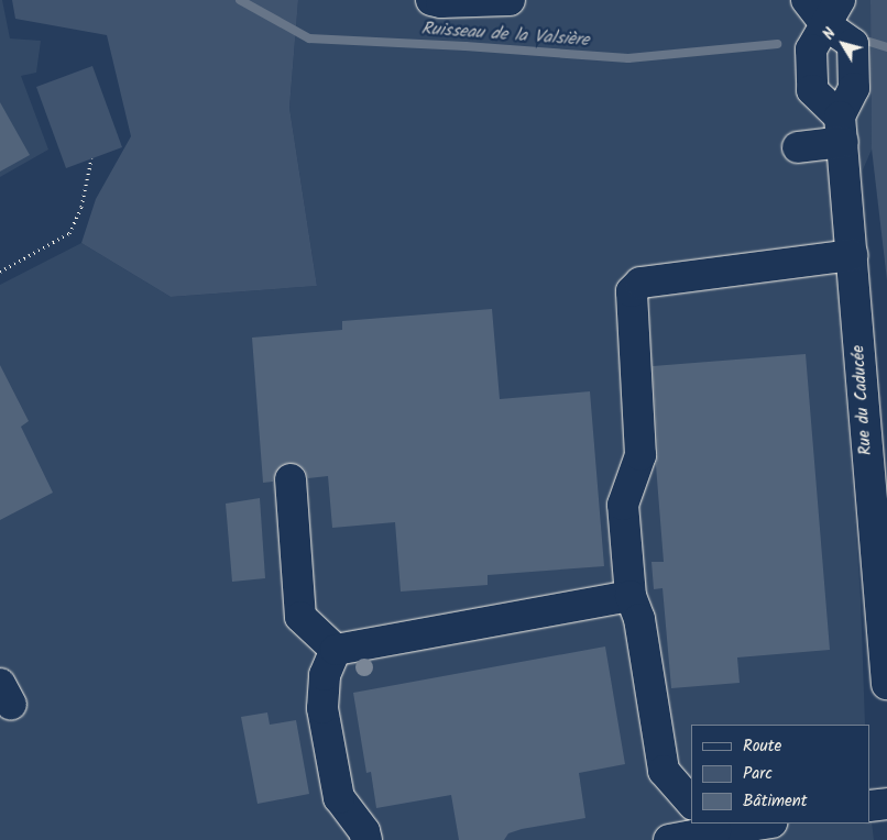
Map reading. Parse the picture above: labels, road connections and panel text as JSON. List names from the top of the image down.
{
  "streets": {
    "street": ["Rue du Caducée"]
  },
  "water": ["Ruisseau de la Valsière"],
  "legend": ["Route", "Parc", "Bâtiment"],
  "north": "top left"
}
